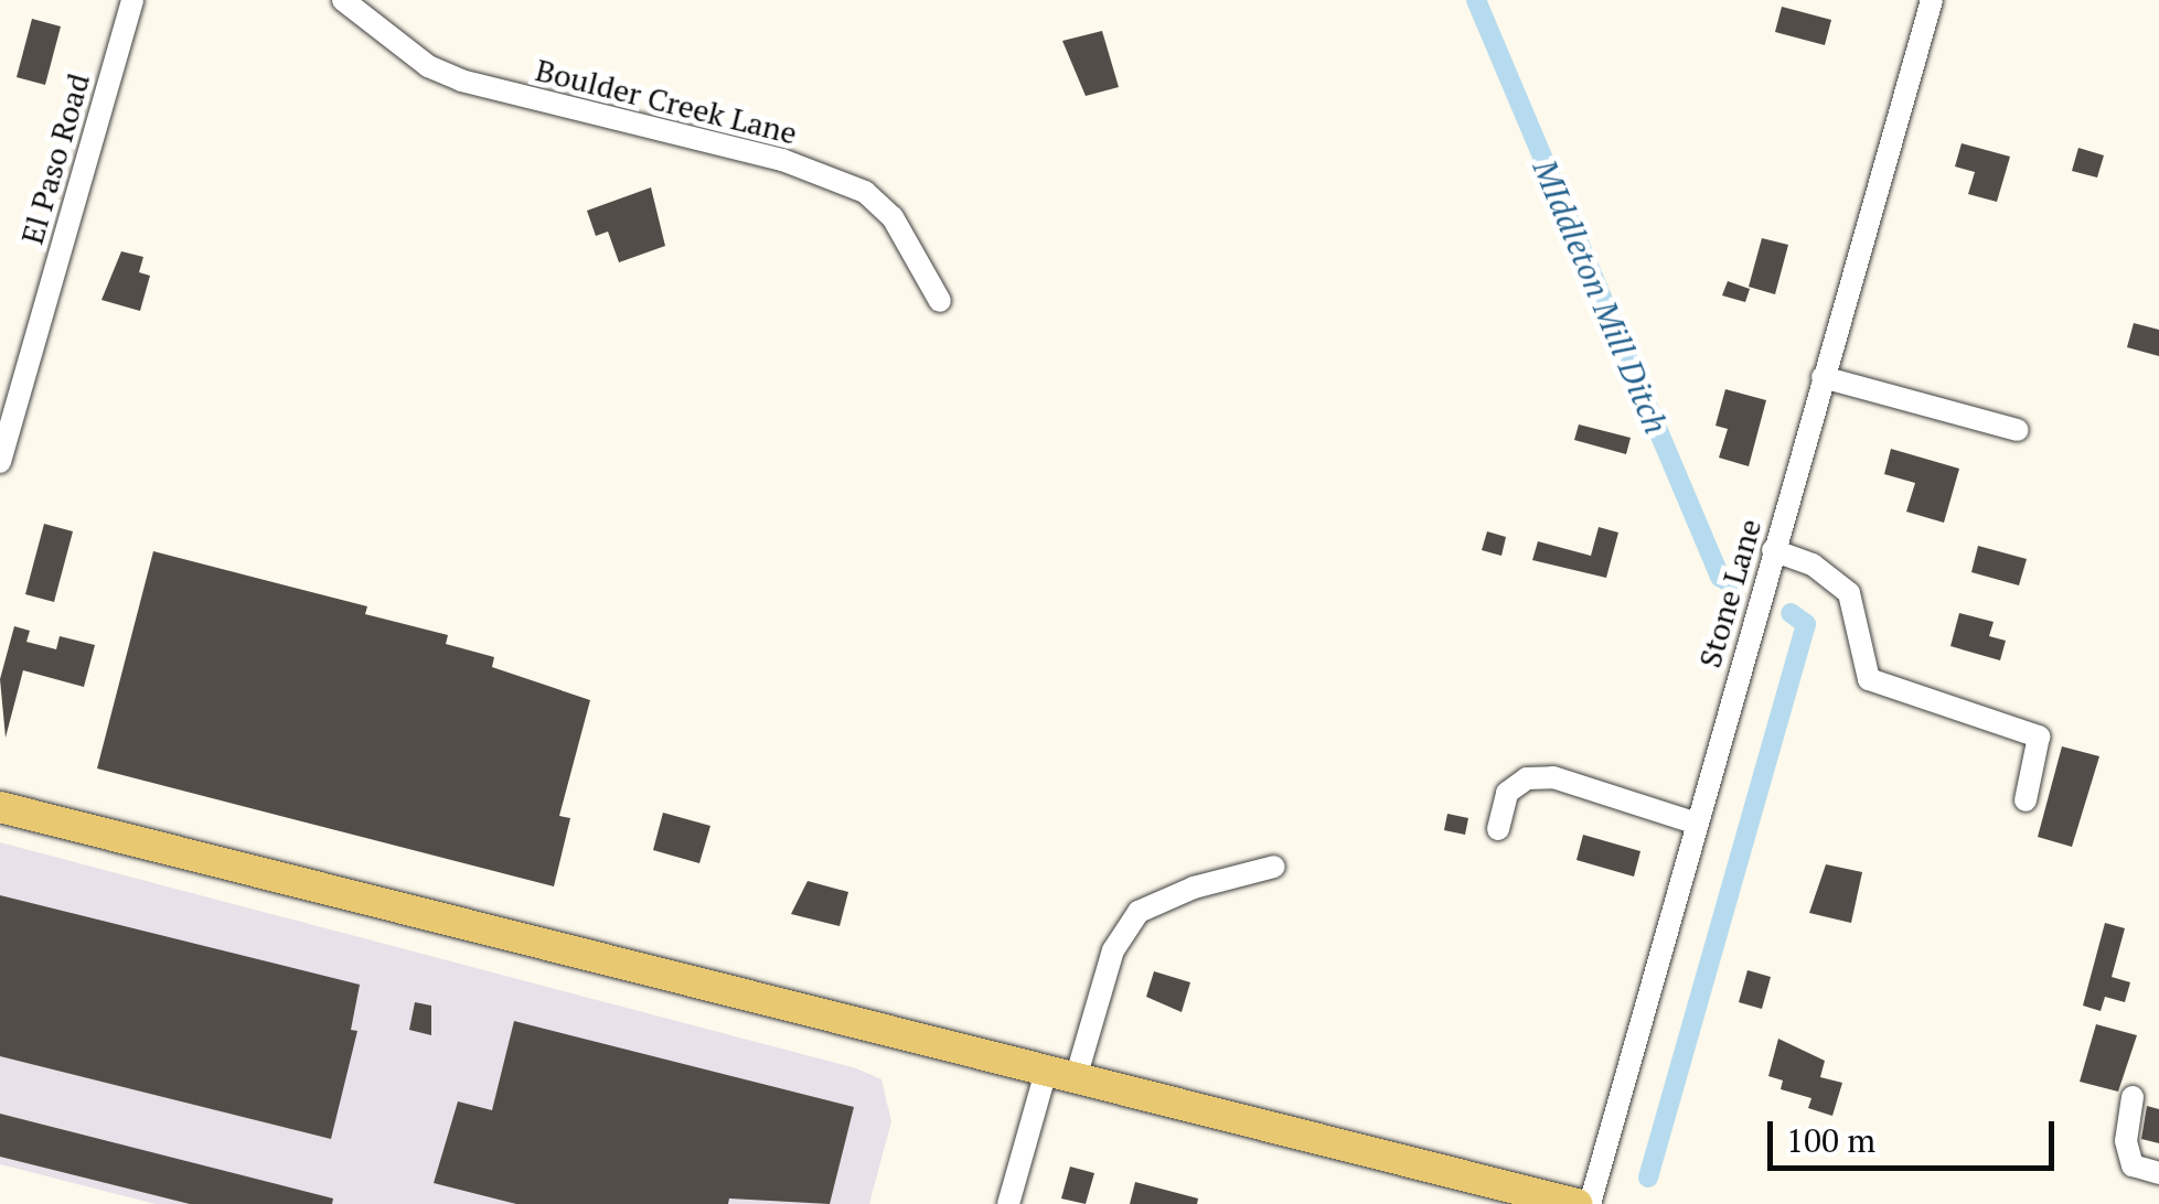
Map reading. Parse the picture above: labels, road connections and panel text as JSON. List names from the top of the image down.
{
  "streets": {
    "street": ["Boulder Creek Lane", "El Paso Road", "Stone Lane"]
  },
  "water": ["MIddleton Mill Ditch"],
  "scale_bar": "100 m"
}
